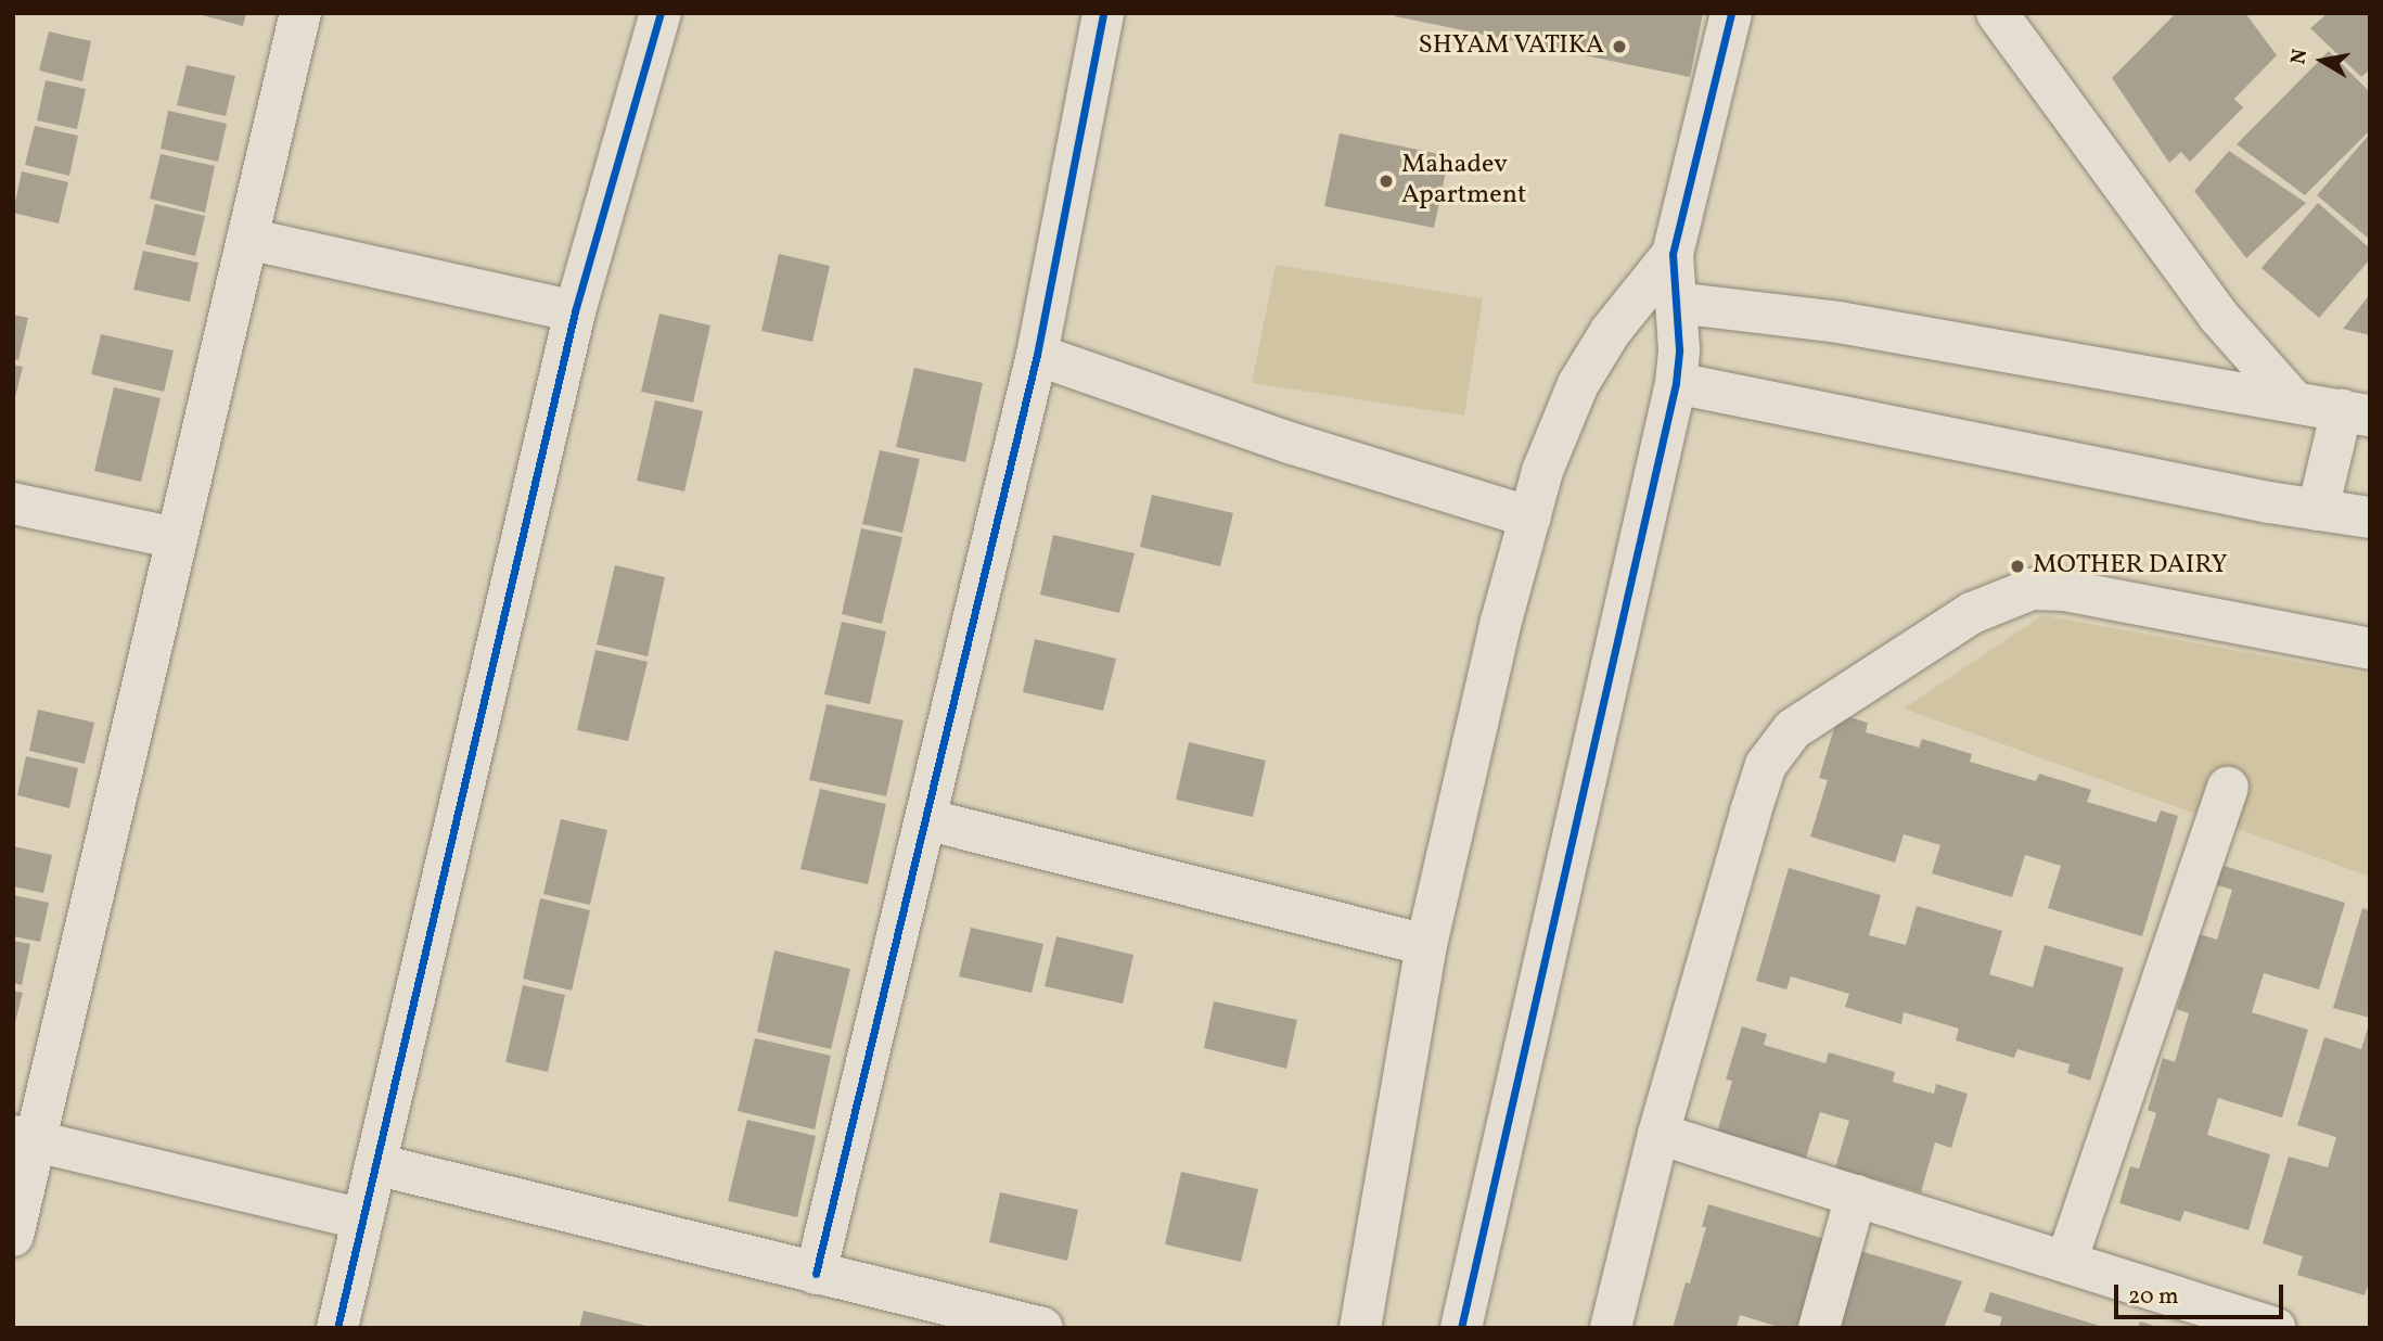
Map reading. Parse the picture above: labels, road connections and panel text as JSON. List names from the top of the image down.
{
  "places": ["SHYAM VATIKA", "Mahadev Apartment", "MOTHER DAIRY"],
  "scale_bar": "20 m",
  "north": "left"
}
